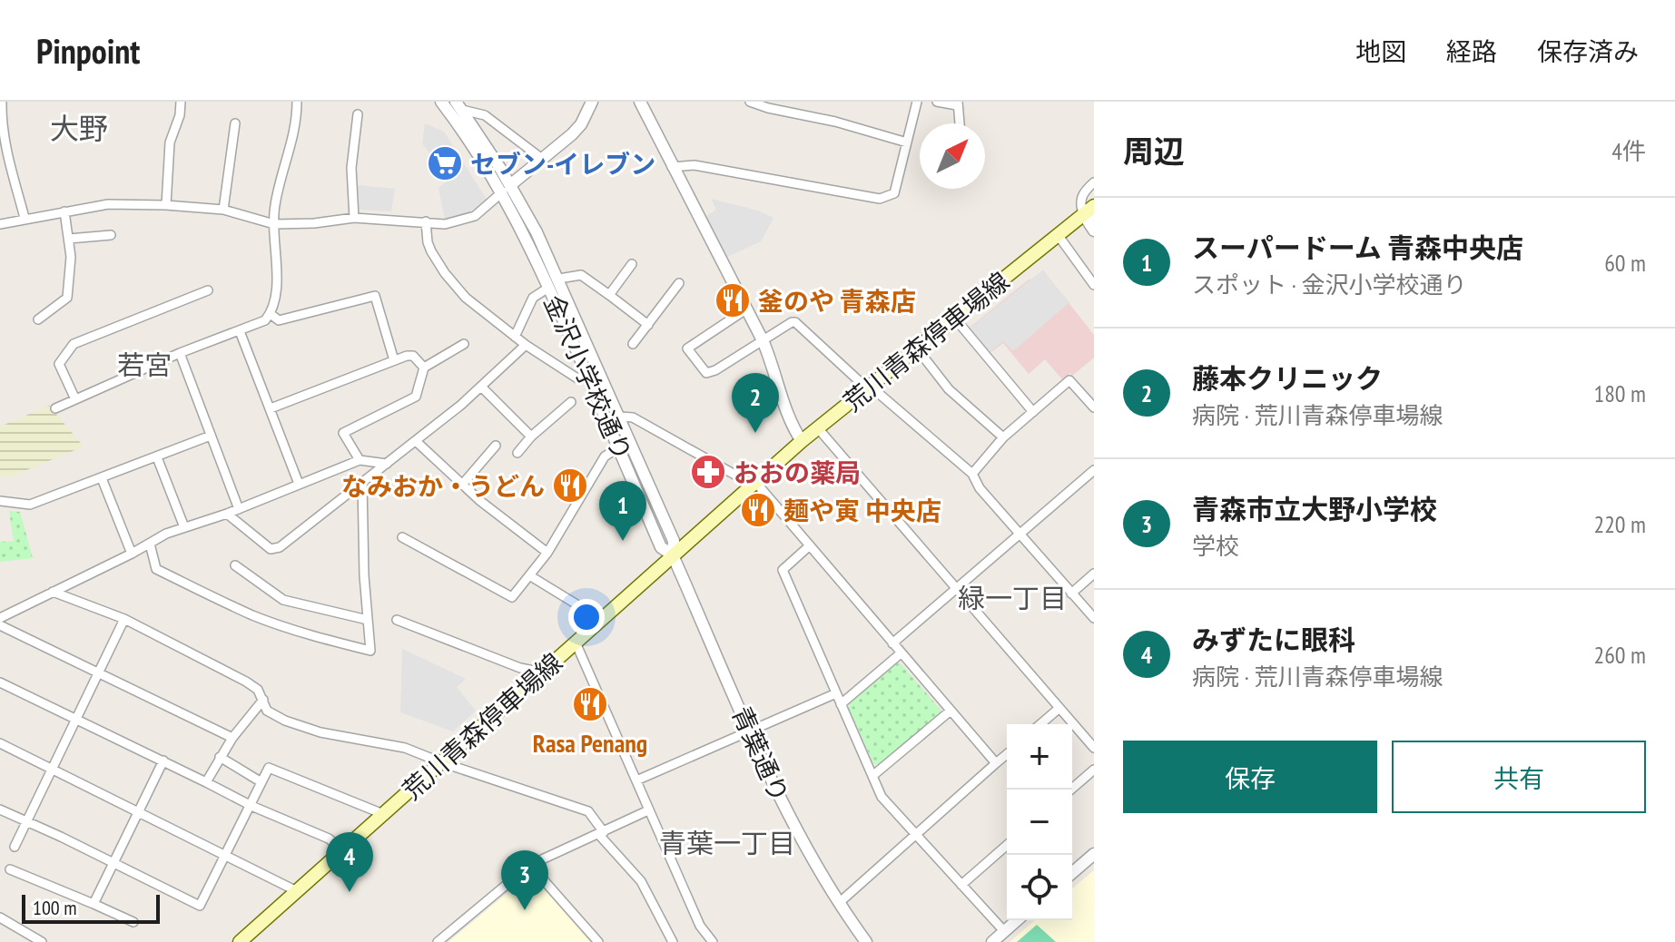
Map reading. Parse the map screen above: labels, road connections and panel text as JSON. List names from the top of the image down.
{
  "streets": {
    "main road": ["荒川青森停車場線"],
    "street": ["金沢小学校通り", "青葉通り"]
  },
  "crossings": [
    ["荒川青森停車場線", "金沢小学校通り"],
    ["荒川青森停車場線", "青葉通り"],
    ["金沢小学校通り", "青葉通り"]
  ],
  "districts": [
    "大野",
    "若宮",
    "緑一丁目",
    "青葉一丁目"
  ],
  "places": {
    "supermarket": ["セブン-イレブン"],
    "restaurant": [
      "釜のや 青森店",
      "なみおか・うどん",
      "麺や寅 中央店",
      "Rasa Penang"
    ],
    "pharmacy": ["おおの薬局"]
  },
  "scale_bar": "100 m",
  "north": "top right",
  "page": {
    "header": "Pinpoint",
    "nav": ["地図", "経路", "保存済み"],
    "heading": ["周辺", "4件"],
    "list": [
      {
        "mark": "1",
        "name": "スーパードーム 青森中央店",
        "note": "スポット · 金沢小学校通り",
        "value": "60 m"
      },
      {
        "mark": "2",
        "name": "藤本クリニック",
        "note": "病院 · 荒川青森停車場線",
        "value": "180 m"
      },
      {
        "mark": "3",
        "name": "青森市立大野小学校",
        "note": "学校",
        "value": "220 m"
      },
      {
        "mark": "4",
        "name": "みずたに眼科",
        "note": "病院 · 荒川青森停車場線",
        "value": "260 m"
      }
    ],
    "pins": [
      "2",
      "1",
      "4",
      "3"
    ],
    "buttons": ["保存", "共有"],
    "map_buttons": ["+", "−"],
    "scale": "100 m"
  }
}
